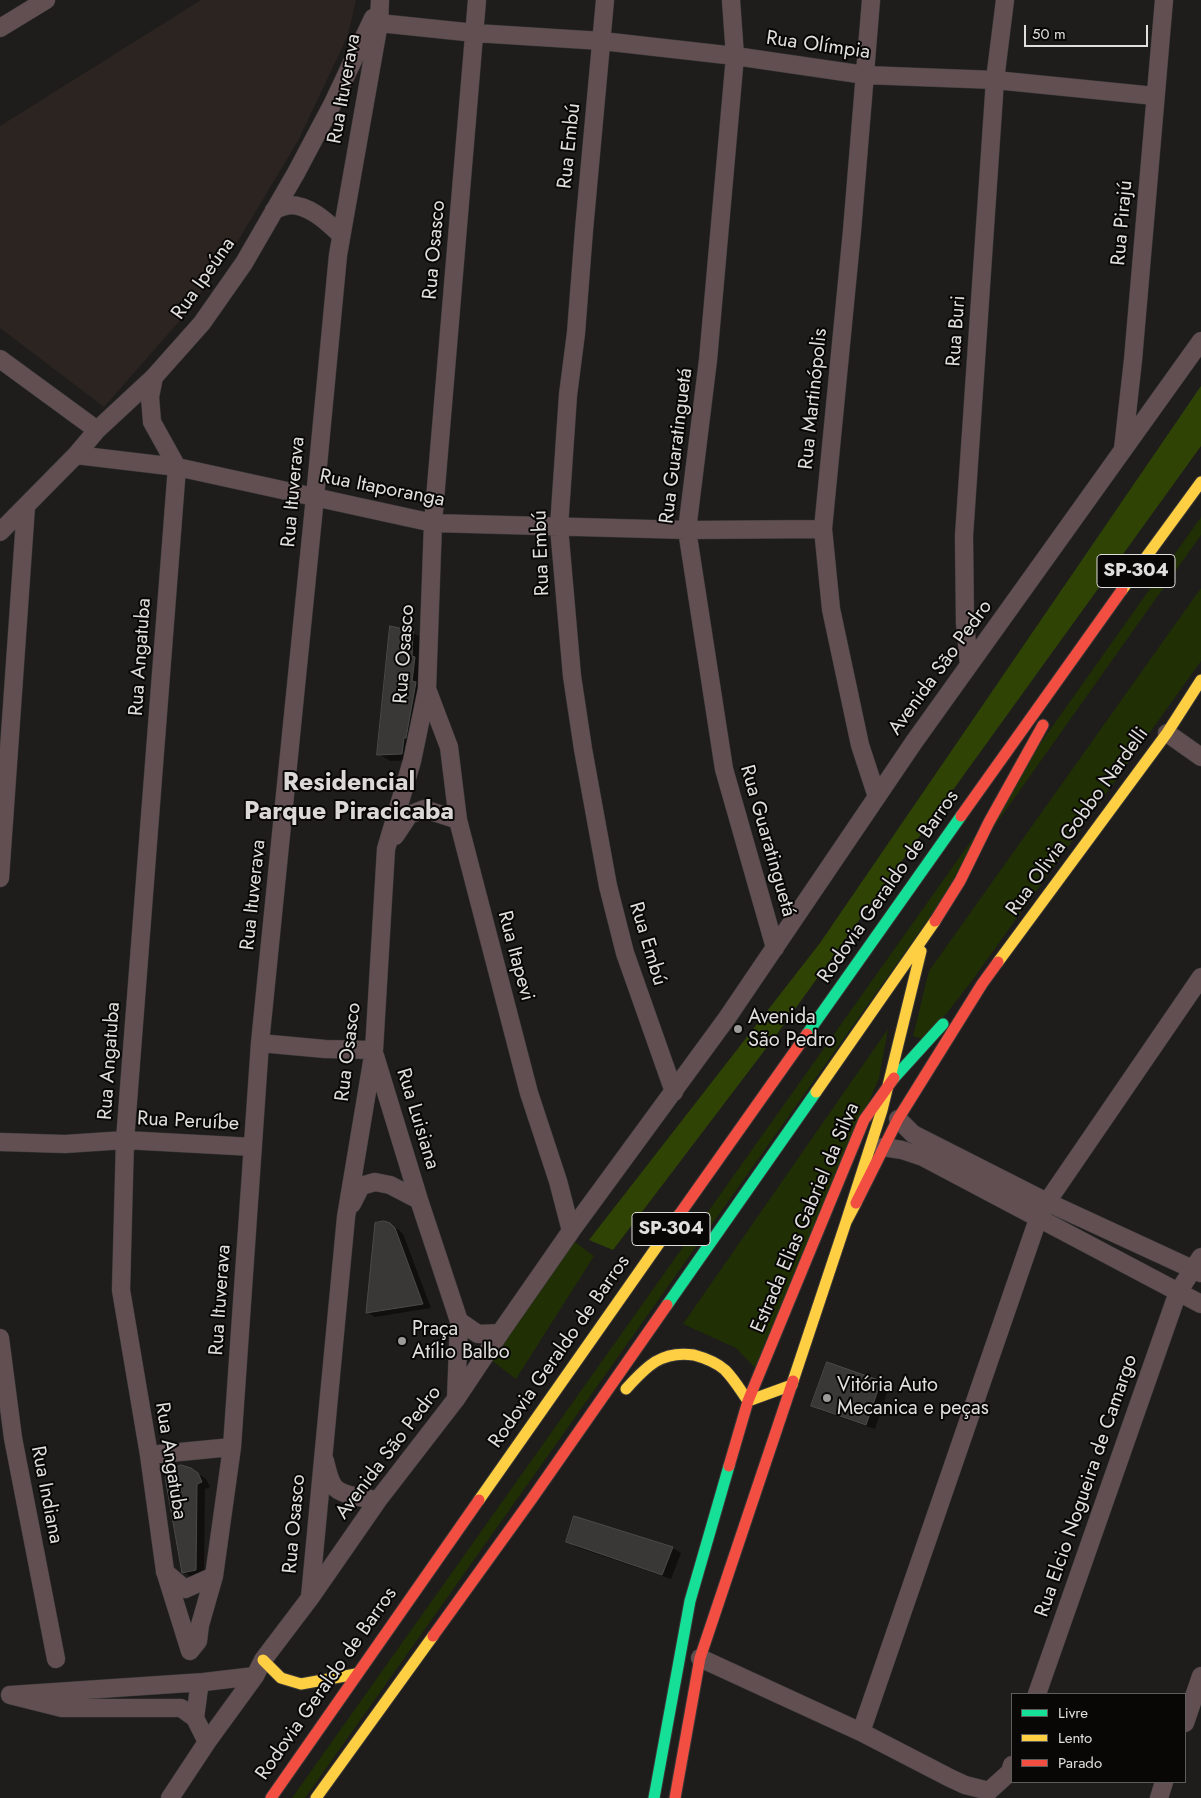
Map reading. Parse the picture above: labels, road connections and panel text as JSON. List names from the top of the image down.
{
  "streets": {
    "main road": [
      "SP-304",
      "Rua Olivia Gobbo Nardelli",
      "Rodovia Geraldo de Barros",
      "Estrada Elias Gabriel da Silva"
    ],
    "street": [
      "Rua Olímpia",
      "Rua Ituverava",
      "Rua Embú",
      "Rua Pirajú",
      "Rua Osasco",
      "Rua Ipeúna",
      "Rua Buri",
      "Rua Martinópolis",
      "Rua Guaratinguetá",
      "Rua Itaporanga",
      "Rua Angatuba",
      "Avenida São Pedro",
      "Rua Itapevi",
      "Rua Luisiana",
      "Rua Peruíbe",
      "Rua Elcio Nogueira de Camargo",
      "Rua Indiana"
    ]
  },
  "crossings": [
    ["Rua Olímpia", "Rua Ituverava"],
    ["Rua Olímpia", "Rua Embú"],
    ["Rua Olímpia", "Rua Pirajú"],
    ["Rua Olímpia", "Rua Osasco"],
    ["Rua Olímpia", "Rua Buri"],
    ["Rua Olímpia", "Rua Martinópolis"],
    ["Rua Olímpia", "Rua Guaratinguetá"],
    ["Rua Ituverava", "Rua Ipeúna"],
    ["Rua Ituverava", "Rua Itaporanga"],
    ["Rua Ituverava", "Rua Angatuba"],
    ["Rua Ituverava", "Rua Peruíbe"],
    ["Rua Embú", "Rua Itaporanga"],
    ["Rua Embú", "Avenida São Pedro"],
    ["Rua Pirajú", "Avenida São Pedro"],
    ["Rua Osasco", "Rua Itaporanga"],
    ["Rua Osasco", "Avenida São Pedro"],
    ["Rua Osasco", "Rua Itapevi"],
    ["Rua Osasco", "Rua Luisiana"],
    ["Rua Ipeúna", "Rua Itaporanga"],
    ["Rua Buri", "Avenida São Pedro"],
    ["Rua Martinópolis", "Rua Itaporanga"],
    ["Rua Martinópolis", "Avenida São Pedro"],
    ["Rua Guaratinguetá", "Rua Itaporanga"],
    ["Rua Guaratinguetá", "Avenida São Pedro"],
    ["Rua Itaporanga", "Rua Angatuba"],
    ["Rua Angatuba", "Rua Peruíbe"],
    ["Avenida São Pedro", "Rua Itapevi"],
    ["Avenida São Pedro", "Rua Luisiana"],
    ["Rua Olivia Gobbo Nardelli", "Estrada Elias Gabriel da Silva"]
  ],
  "districts": ["Residencial Parque Piracicaba"],
  "places": ["Avenida São Pedro", "Praça Atílio Balbo", "Vitória Auto Mecanica e peças"],
  "legend": ["Livre", "Lento", "Parado"],
  "scale_bar": "50 m"
}
